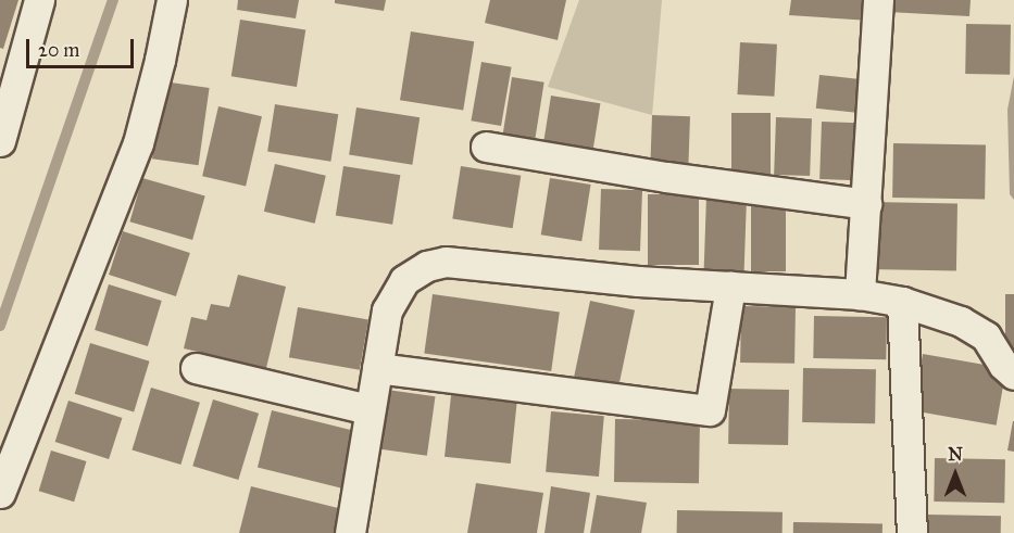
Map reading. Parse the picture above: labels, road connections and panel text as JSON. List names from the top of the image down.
{
  "scale_bar": "20 m",
  "north": "top"
}
